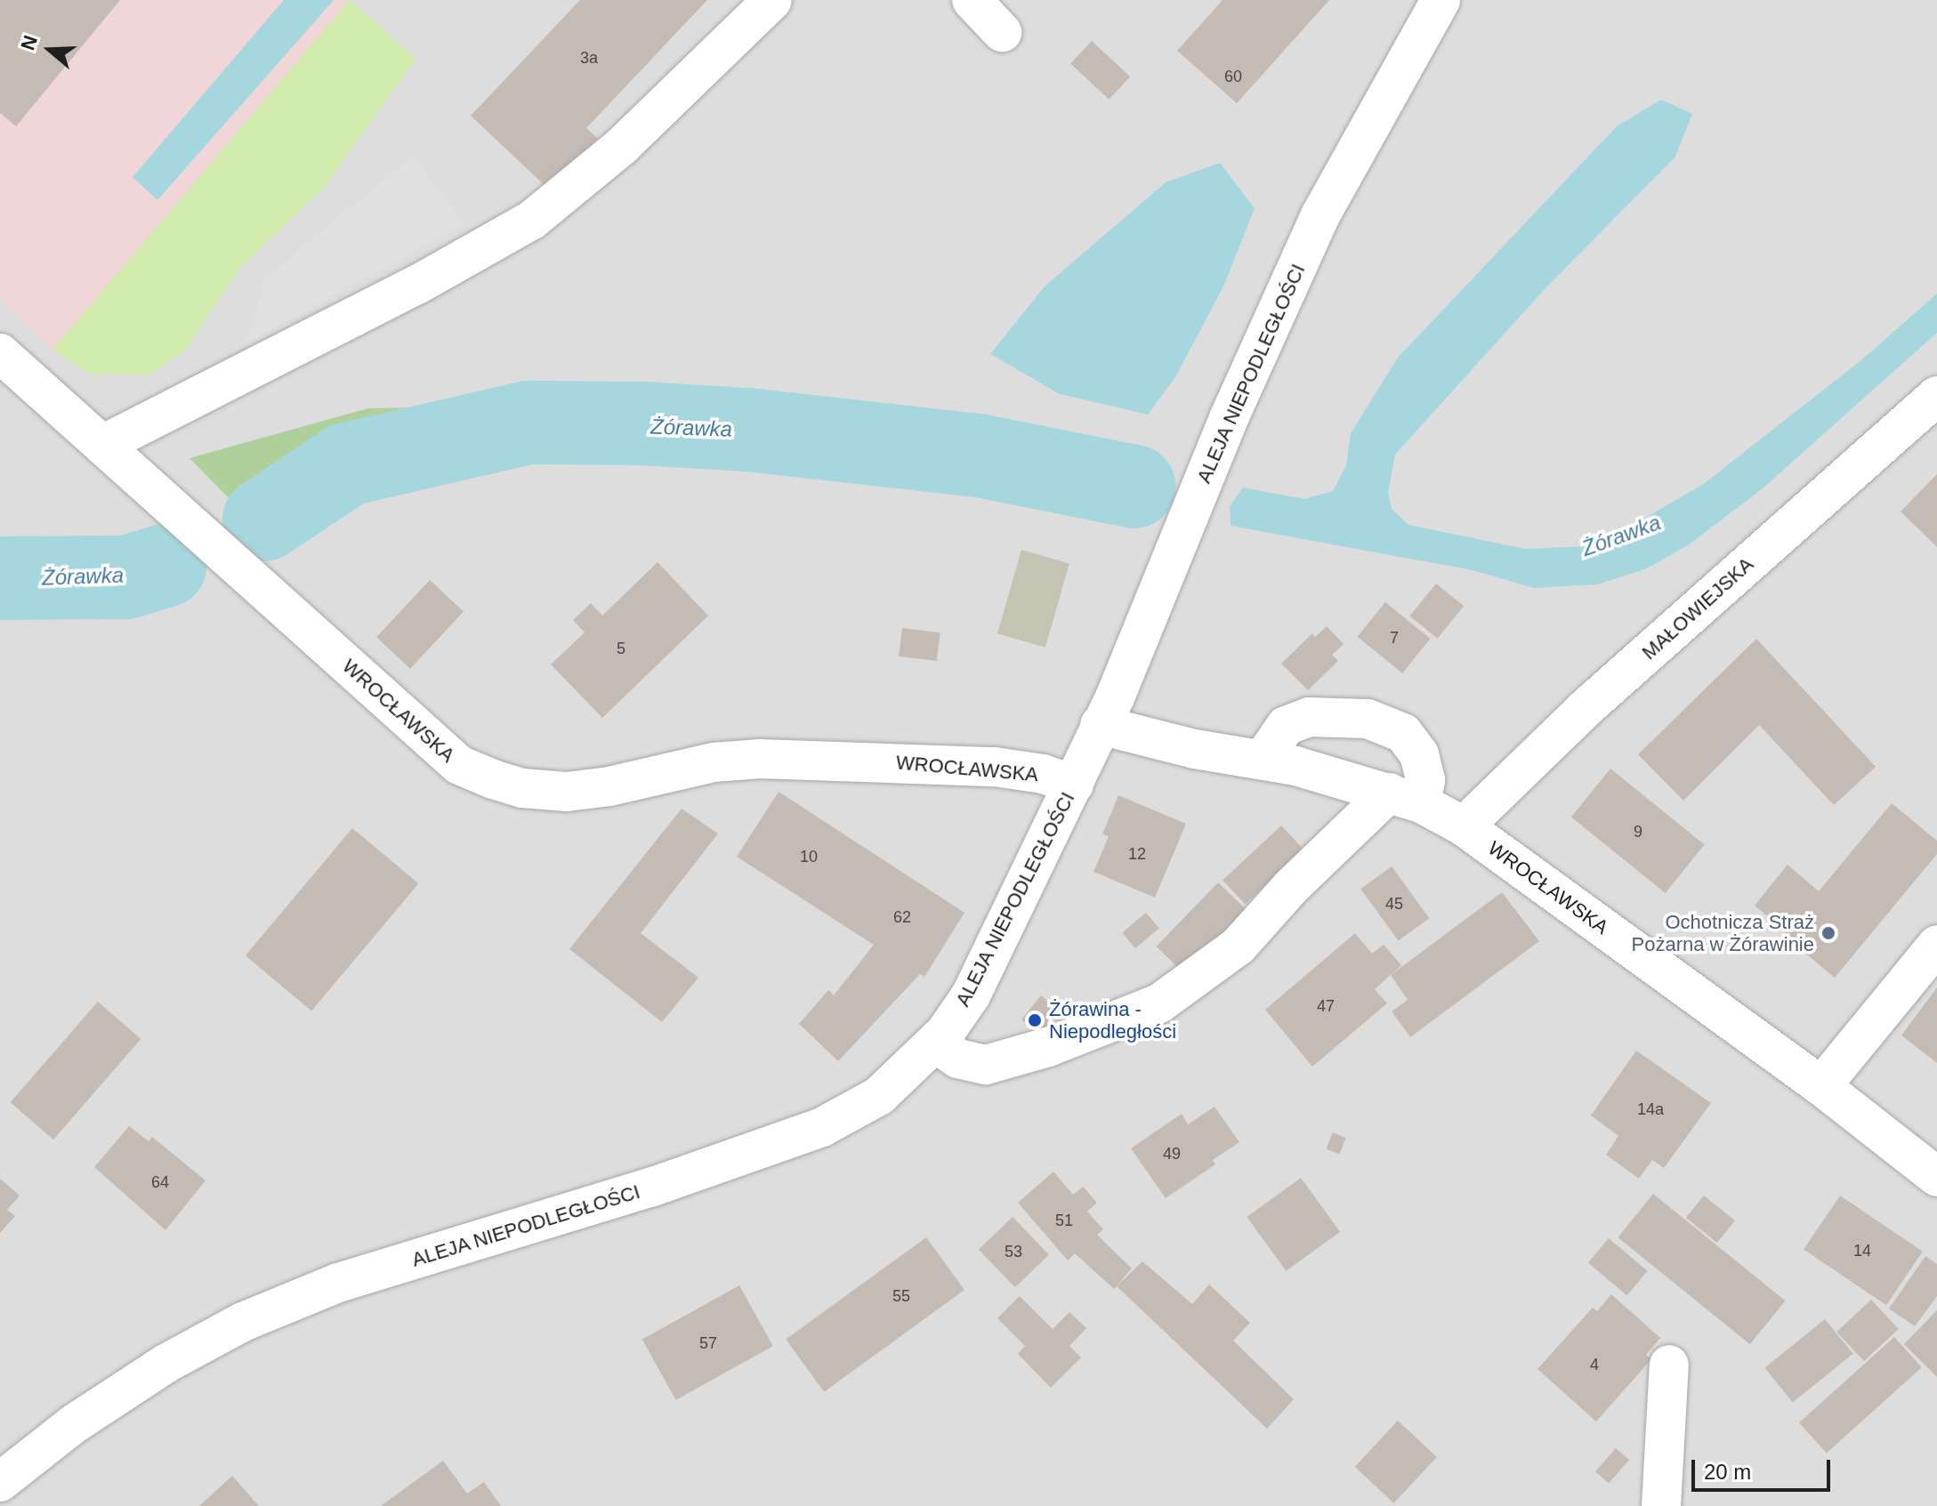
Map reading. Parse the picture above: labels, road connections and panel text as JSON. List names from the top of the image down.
{
  "streets": {
    "street": ["ALEJA NIEPODLEGŁOŚCI", "MAŁOWIEJSKA", "WROCŁAWSKA"]
  },
  "crossings": [
    ["ALEJA NIEPODLEGŁOŚCI", "WROCŁAWSKA"],
    ["MAŁOWIEJSKA", "WROCŁAWSKA"]
  ],
  "water": ["Żórawka"],
  "places": ["Ochotnicza Straż Pożarna w Żórawinie", "Żórawina - Niepodległości"],
  "house_numbers": [
    "3a",
    "60",
    "7",
    "5",
    "9",
    "12",
    "10",
    "45",
    "62",
    "47",
    "14a",
    "49",
    "64",
    "51",
    "14",
    "53",
    "55",
    "57",
    "4"
  ],
  "scale_bar": "20 m",
  "north": "left"
}
